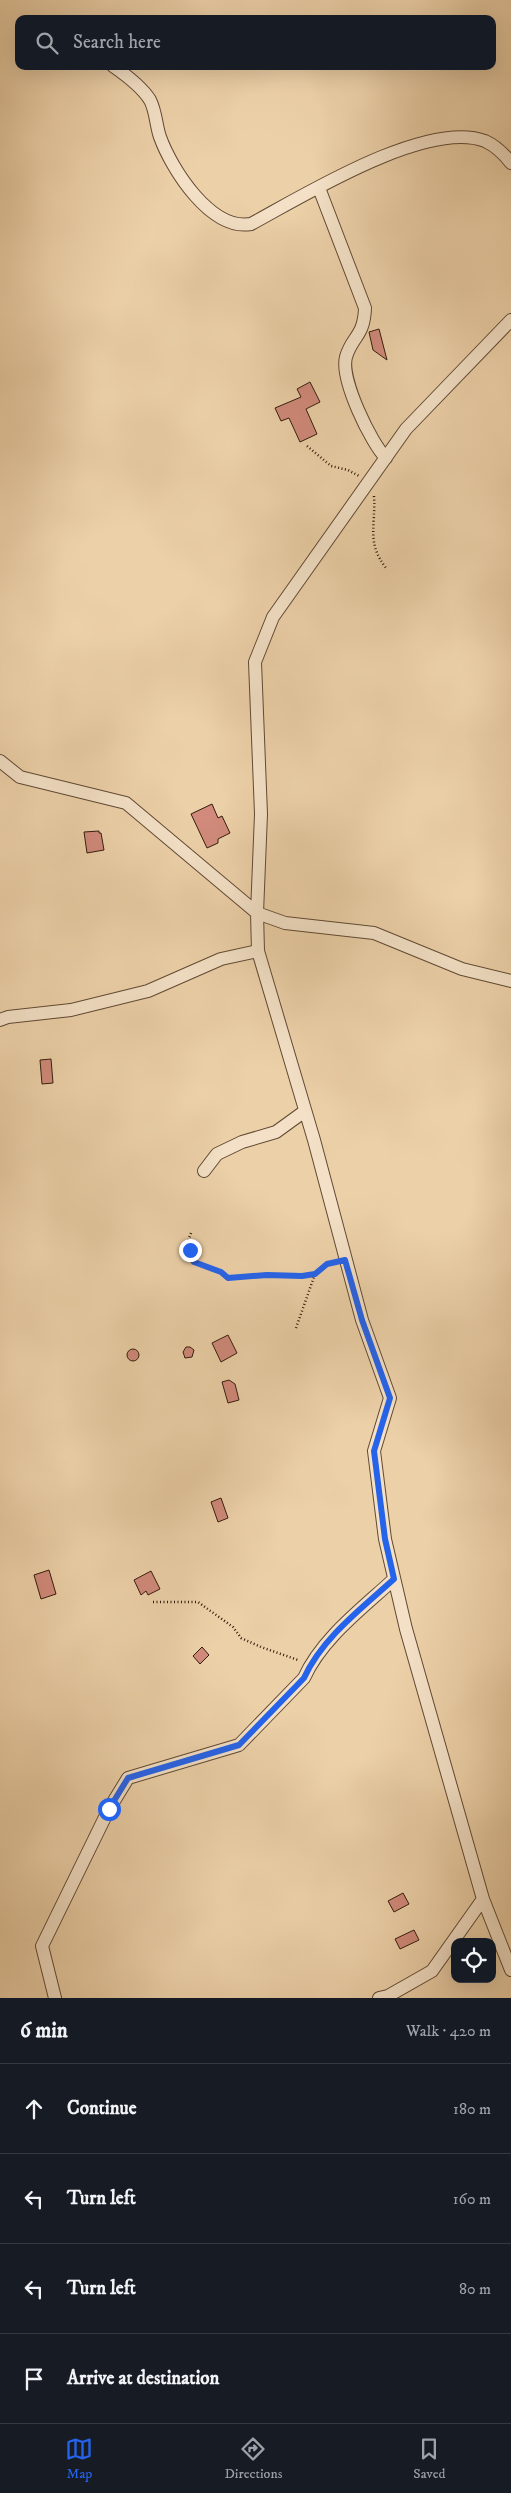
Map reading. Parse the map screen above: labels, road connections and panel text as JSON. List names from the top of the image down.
{
  "page": {
    "search": "Search here",
    "heading": ["6 min", "Walk · 420 m"],
    "list": [
      ["Continue", "180 m"],
      ["Turn left", "160 m"],
      ["Turn left", "80 m"],
      "Arrive at destination"
    ],
    "nav": ["Map", "Directions", "Saved"]
  }
}
